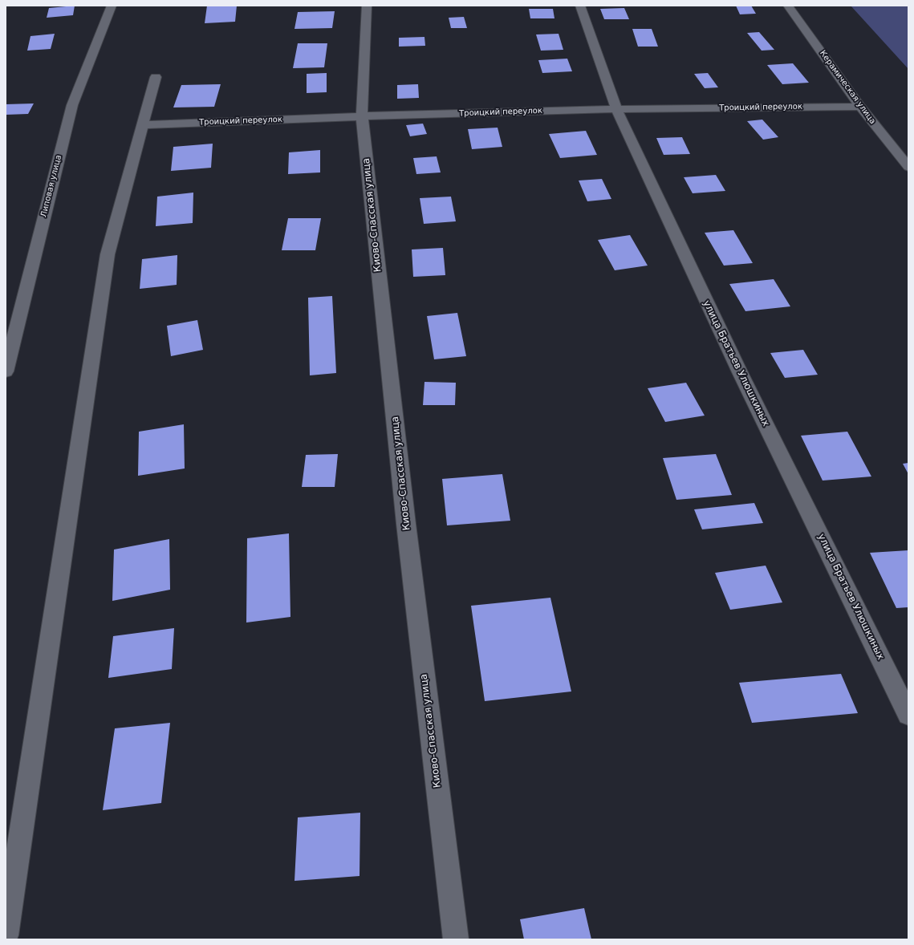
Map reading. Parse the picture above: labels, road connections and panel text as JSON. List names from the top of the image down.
{
  "streets": {
    "street": [
      "Керамическая улица",
      "Троицкий переулок",
      "Липовая улица",
      "Киово-Спасская улица",
      "улица Братьев Улюшкиных"
    ]
  },
  "crossings": [
    ["Керамическая улица", "Троицкий переулок"],
    ["Троицкий переулок", "Киово-Спасская улица"],
    ["Троицкий переулок", "улица Братьев Улюшкиных"]
  ]
}
